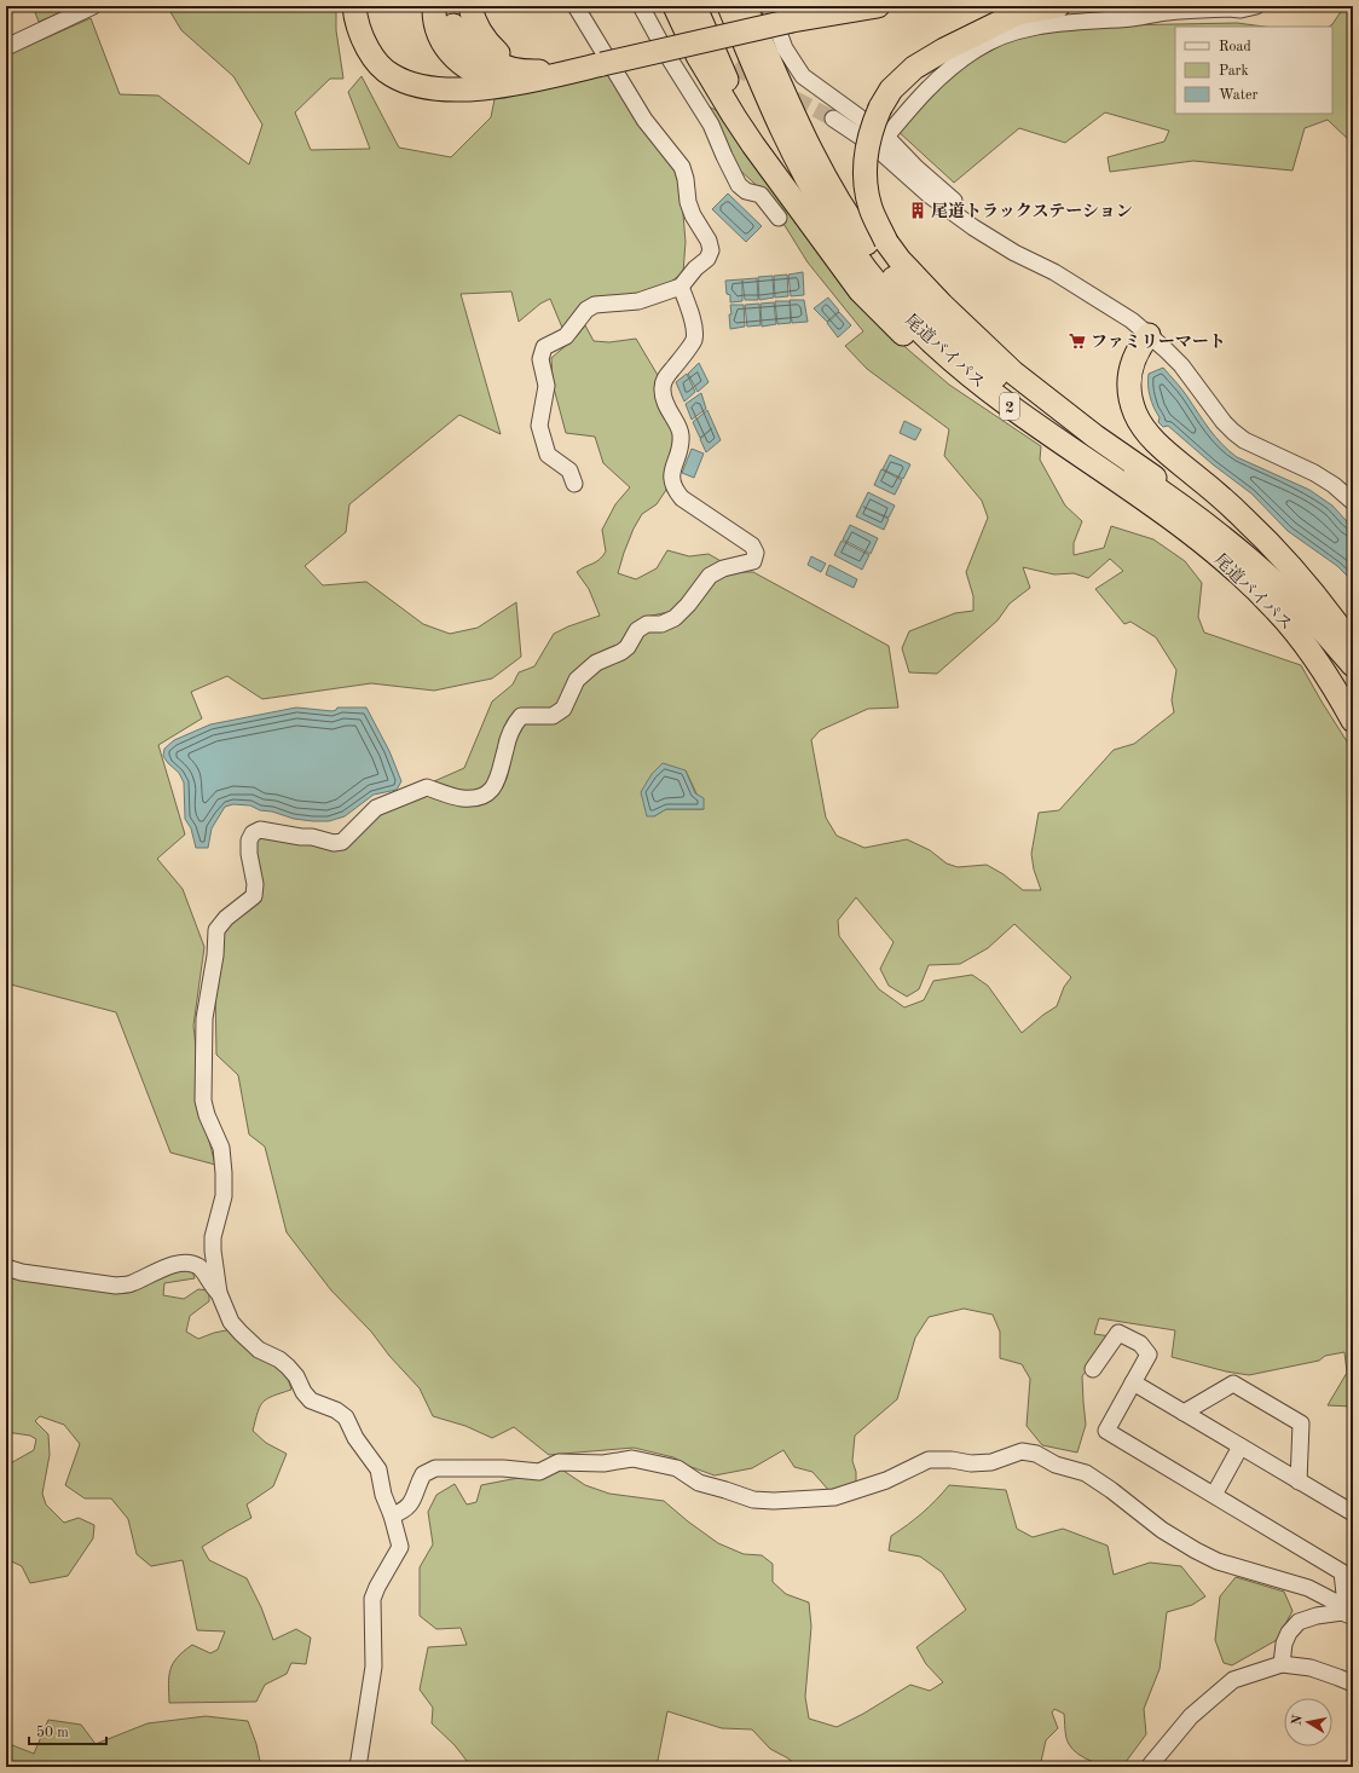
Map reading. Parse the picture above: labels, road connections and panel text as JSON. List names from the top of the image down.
{
  "streets": {
    "highway": ["尾道バイパス", "2"]
  },
  "places": {
    "building": ["尾道トラックステーション"],
    "supermarket": ["ファミリーマート"]
  },
  "legend": ["Road", "Park", "Water"],
  "scale_bar": "50 m",
  "north": "left"
}
